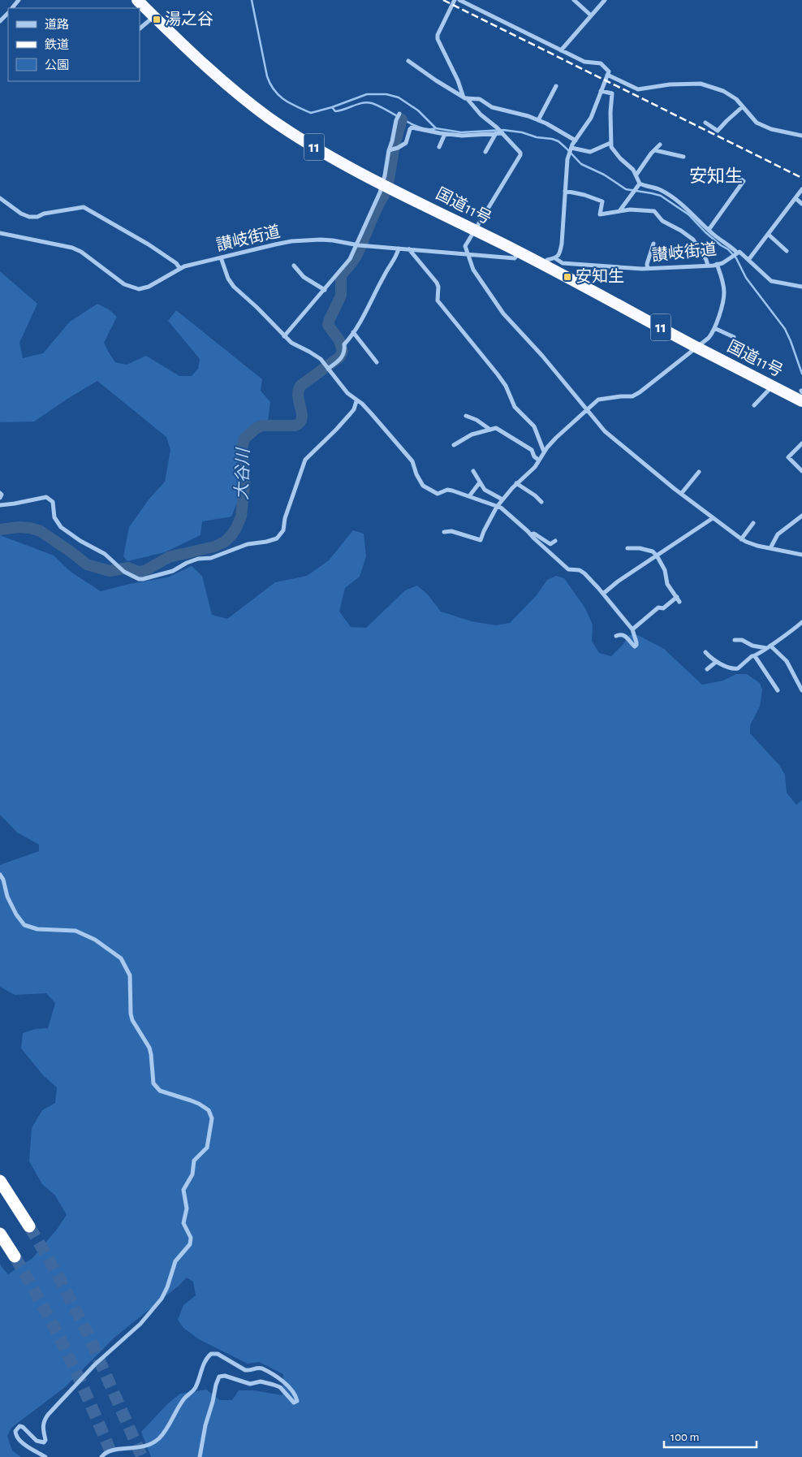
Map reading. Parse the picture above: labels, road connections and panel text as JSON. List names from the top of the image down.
{
  "streets": {
    "highway": ["11", "国道11号"],
    "street": ["讃岐街道"]
  },
  "crossings": [
    ["国道11号", "讃岐街道"]
  ],
  "districts": ["安知生"],
  "water": ["大谷川"],
  "places": {
    "transit": ["湯之谷", "安知生"]
  },
  "legend": ["道路", "鉄道", "公園"],
  "scale_bar": "100 m"
}
